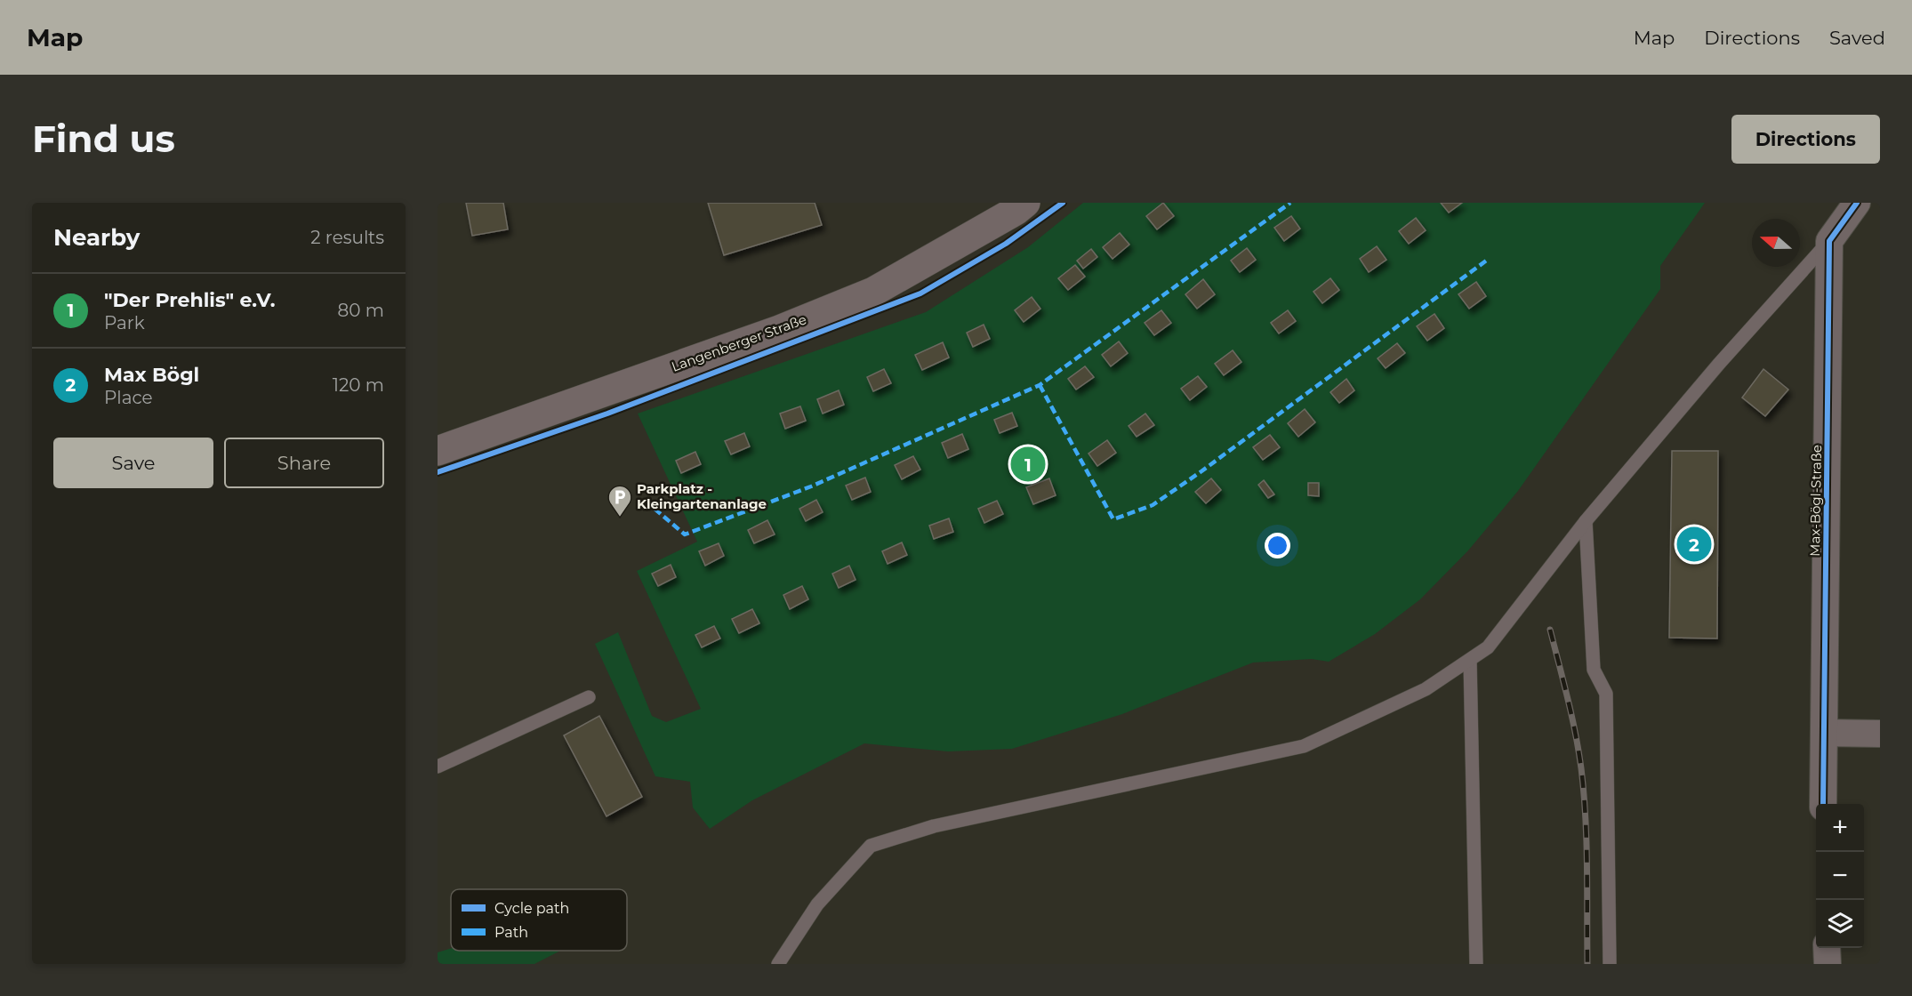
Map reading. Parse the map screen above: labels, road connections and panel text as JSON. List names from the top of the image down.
{
  "streets": {
    "main road": ["Langenberger Straße"],
    "street": ["Max-Bögl-Straße"]
  },
  "places": {
    "parking": ["Parkplatz - Kleingartenanlage"]
  },
  "legend": ["Cycle path", "Path"],
  "north": "left",
  "page": {
    "header": "Map",
    "nav": ["Map", "Directions", "Saved"],
    "buttons": [
      "Directions",
      ["Save", "Share"]
    ],
    "title": "Find us",
    "heading": ["Nearby", "2 results"],
    "list": [
      {
        "mark": "1",
        "name": "\"Der Prehlis\" e.V.",
        "note": "Park",
        "value": "80 m"
      },
      {
        "mark": "2",
        "name": "Max Bögl",
        "note": "Place",
        "value": "120 m"
      }
    ],
    "pins": ["1", "2"],
    "map_buttons": ["+", "−"]
  }
}
